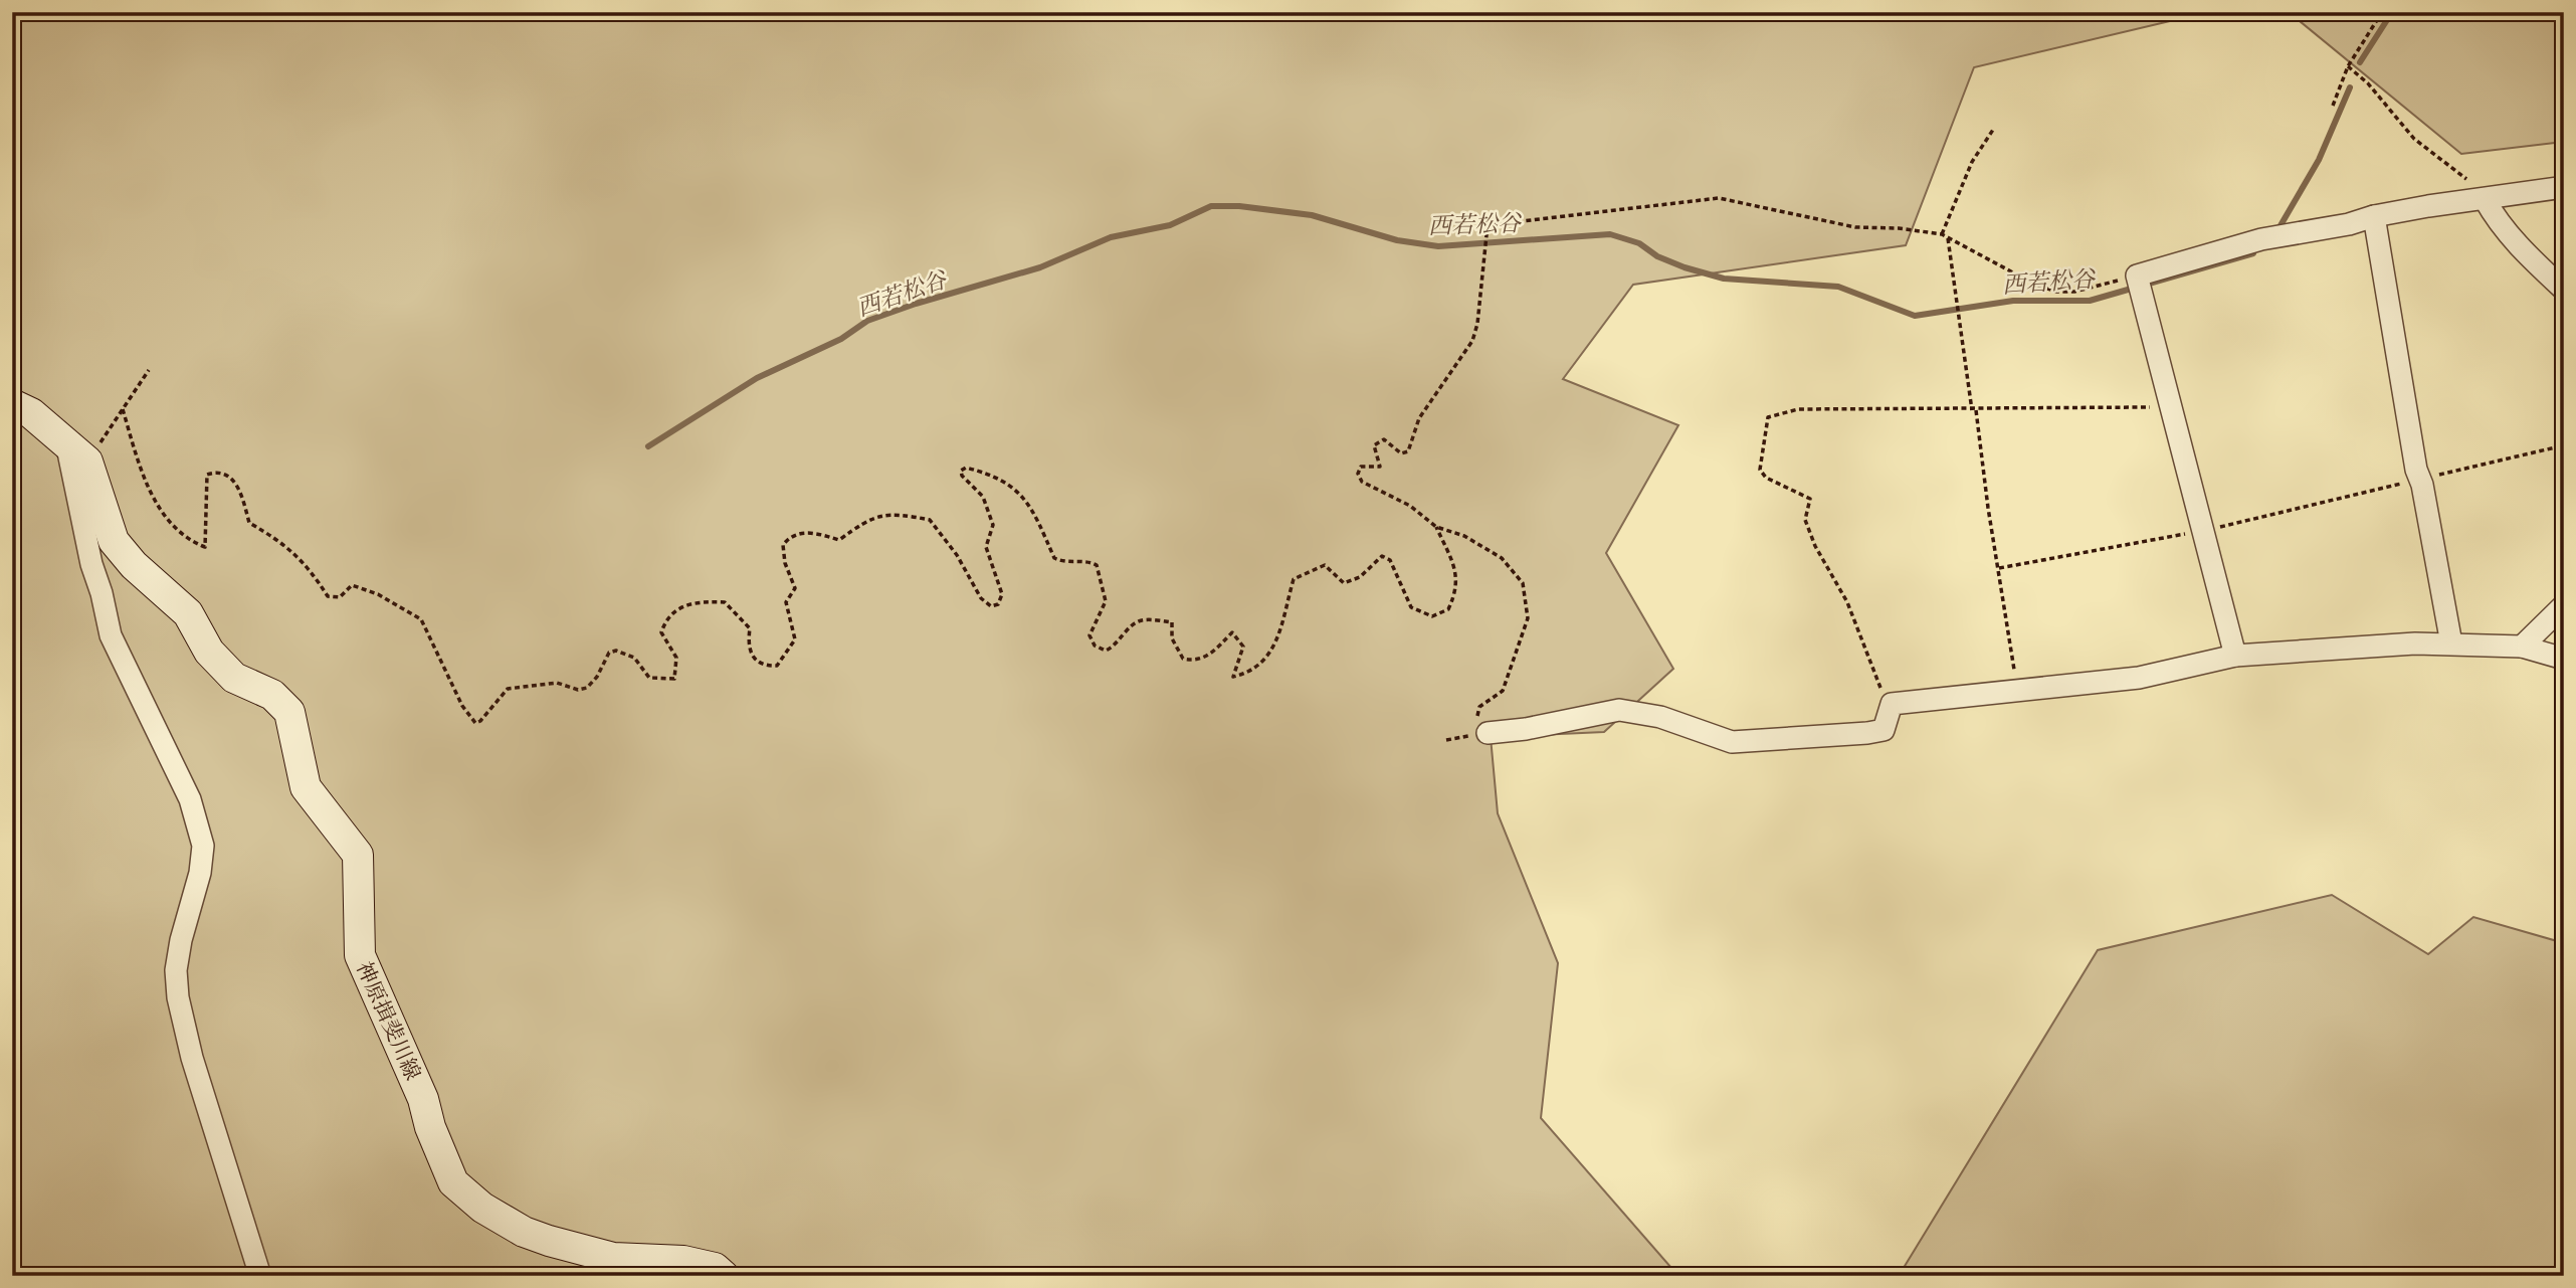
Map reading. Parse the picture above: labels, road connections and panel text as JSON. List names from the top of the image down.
{
  "streets": {
    "main road": ["神原揖斐川線"]
  },
  "water": ["西若松谷"]
}
